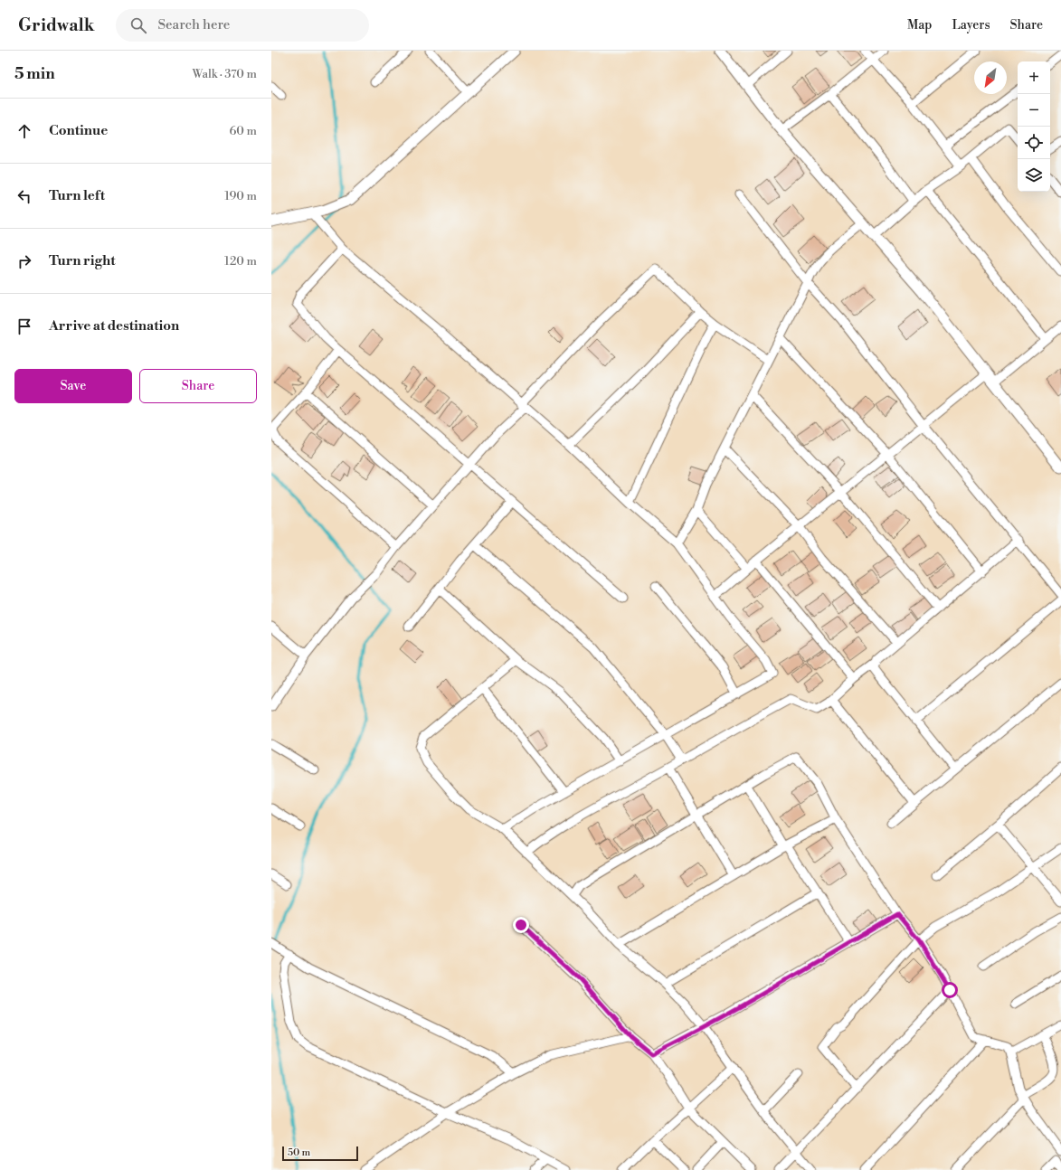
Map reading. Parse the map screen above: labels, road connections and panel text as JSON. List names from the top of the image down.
{
  "scale_bar": "50 m",
  "north": "bottom left",
  "page": {
    "header": "Gridwalk",
    "search": "Search here",
    "nav": ["Map", "Layers", "Share"],
    "heading": ["5 min", "Walk · 370 m"],
    "map_buttons": ["+", "−"],
    "list": [
      ["Continue", "60 m"],
      ["Turn left", "190 m"],
      ["Turn right", "120 m"],
      "Arrive at destination"
    ],
    "buttons": ["Save", "Share"],
    "scale": "50 m"
  }
}
